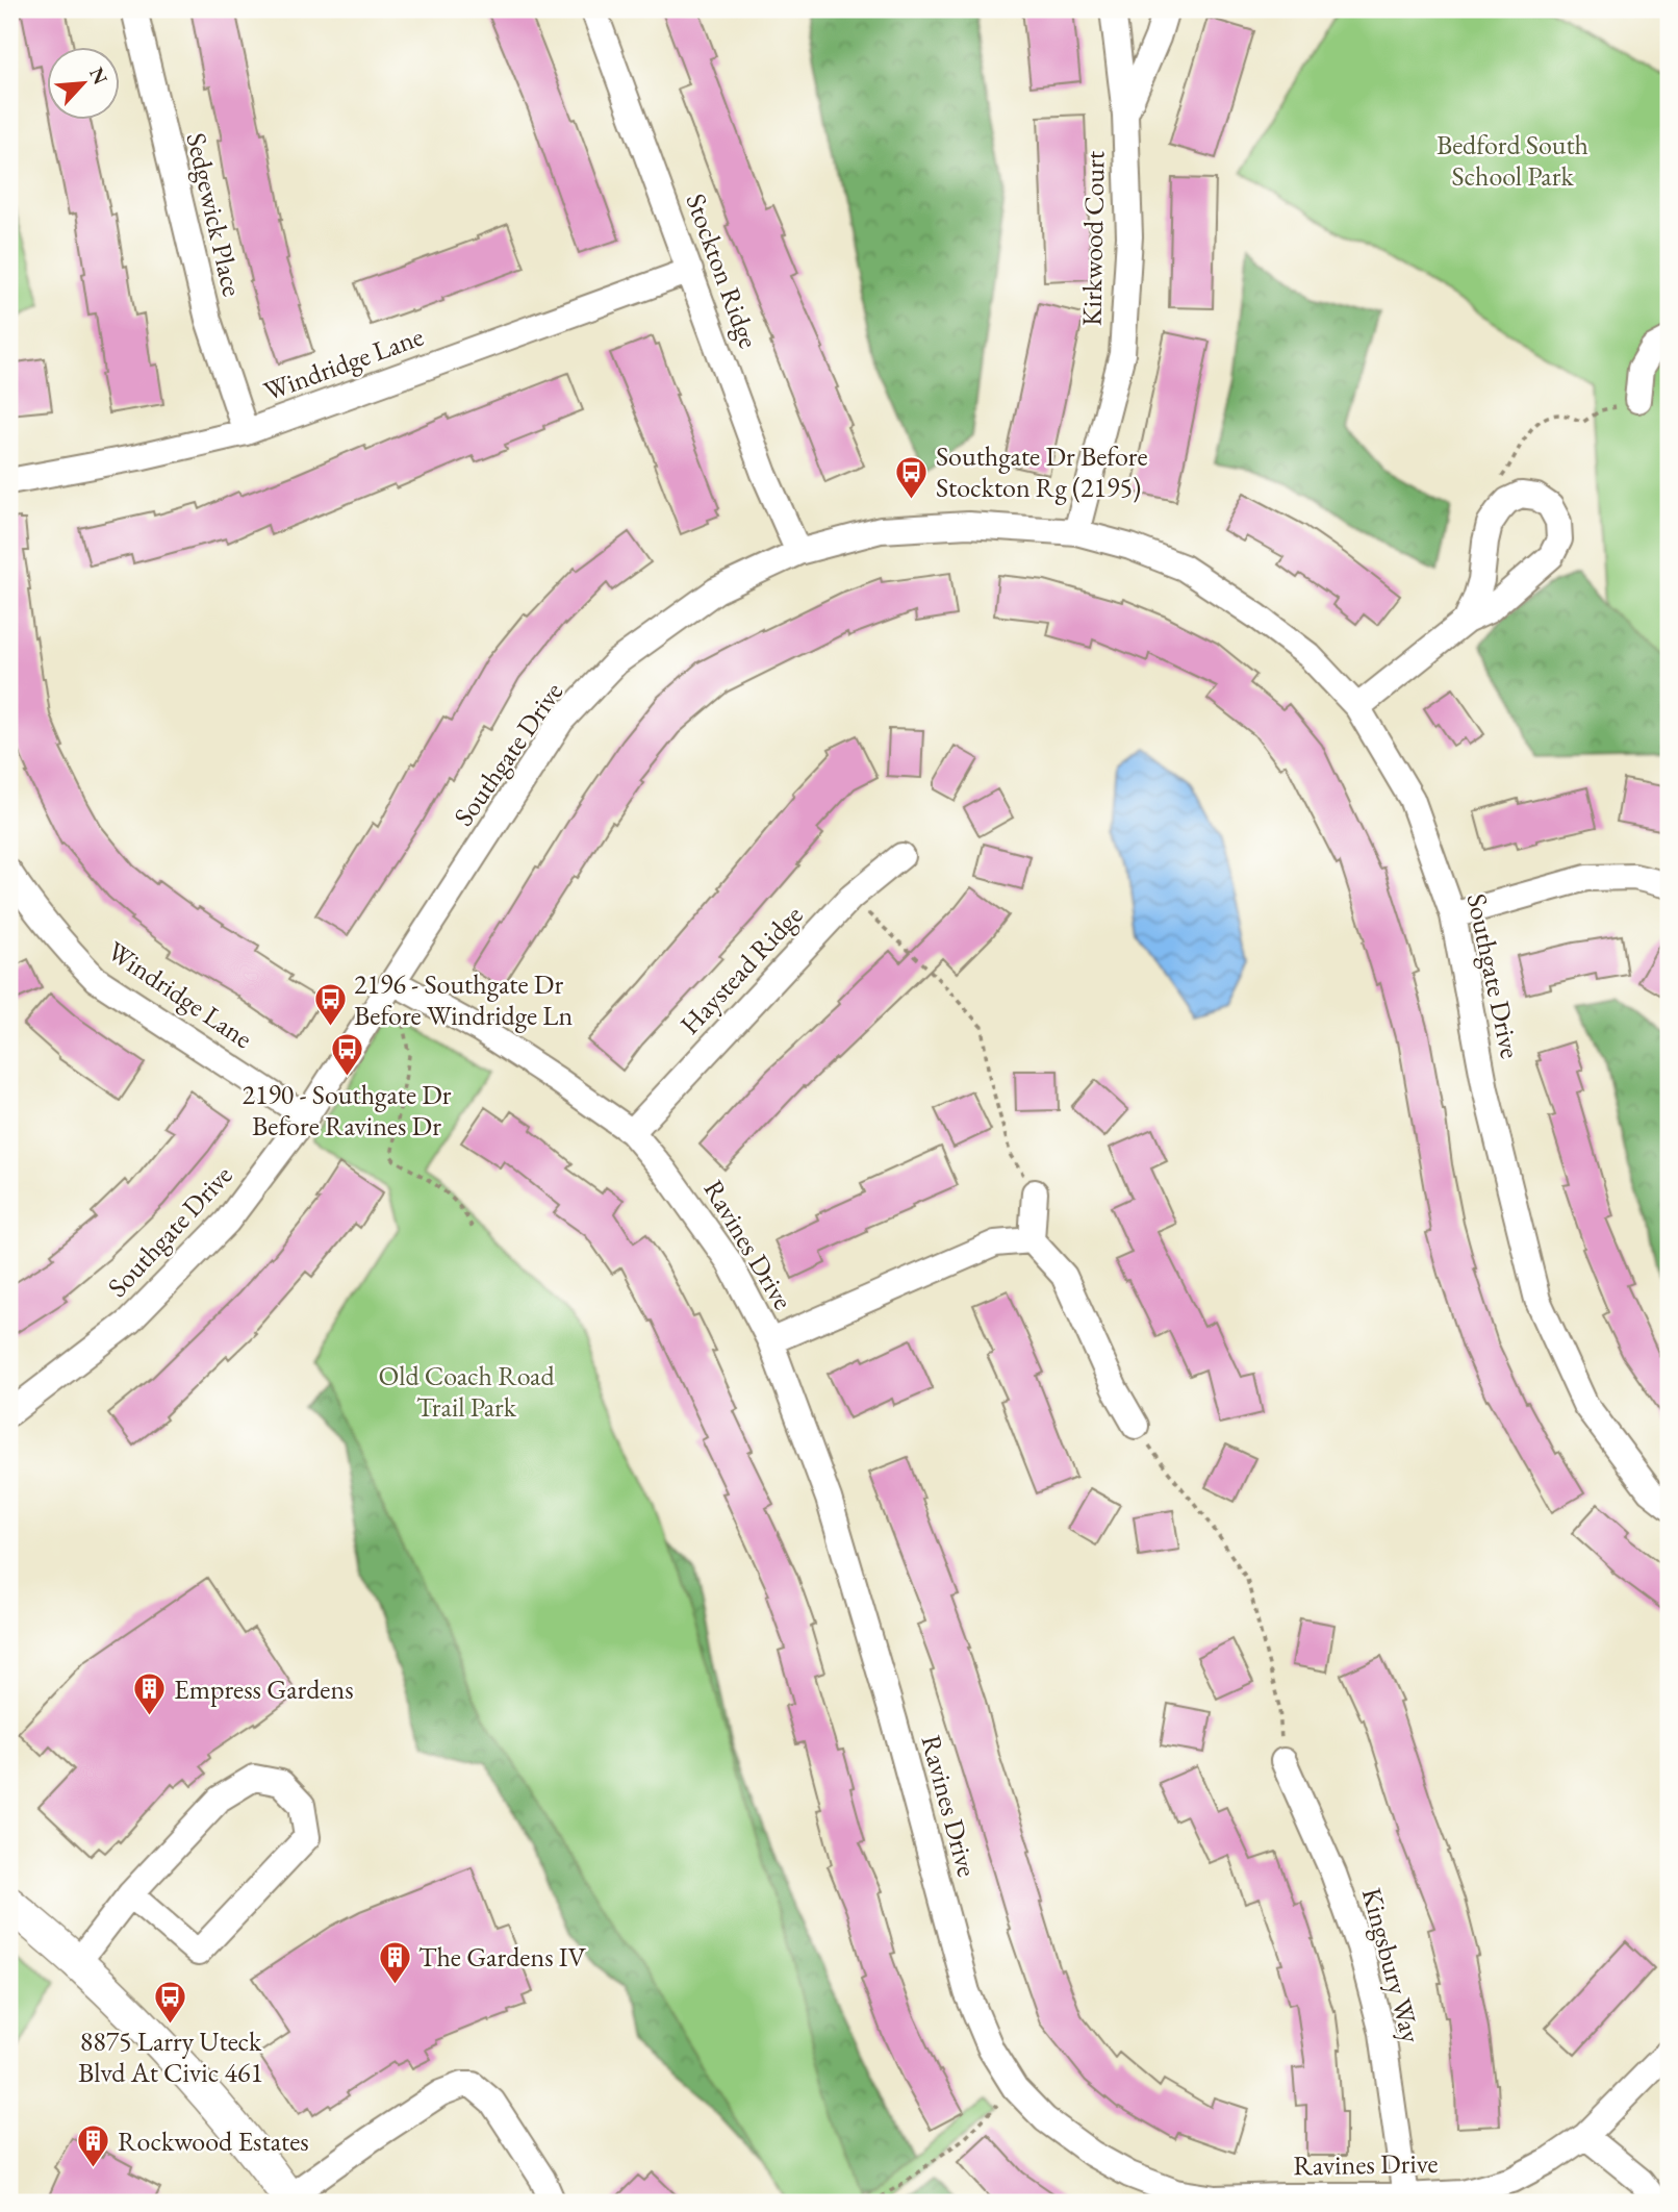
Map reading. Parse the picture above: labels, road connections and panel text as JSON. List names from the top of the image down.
{
  "streets": {
    "street": [
      "Sedgewick Place",
      "Kirkwood Court",
      "Stockton Ridge",
      "Windridge Lane",
      "Southgate Drive",
      "Haystead Ridge",
      "Ravines Drive",
      "Kingsbury Way"
    ]
  },
  "crossings": [
    ["Sedgewick Place", "Windridge Lane"],
    ["Kirkwood Court", "Southgate Drive"],
    ["Stockton Ridge", "Windridge Lane"],
    ["Stockton Ridge", "Southgate Drive"],
    ["Windridge Lane", "Southgate Drive"],
    ["Southgate Drive", "Ravines Drive"],
    ["Haystead Ridge", "Ravines Drive"],
    ["Ravines Drive", "Kingsbury Way"]
  ],
  "parks": ["Bedford South School Park", "Old Coach Road Trail Park"],
  "places": {
    "bus stop": [
      "Southgate Dr Before Stockton Rg (2195)",
      "2196 - Southgate Dr Before Windridge Ln",
      "2190 - Southgate Dr Before Ravines Dr",
      "8875 Larry Uteck Blvd At Civic 461"
    ],
    "building": ["Empress Gardens", "The Gardens IV", "Rockwood Estates"]
  },
  "north": "top right"
}
